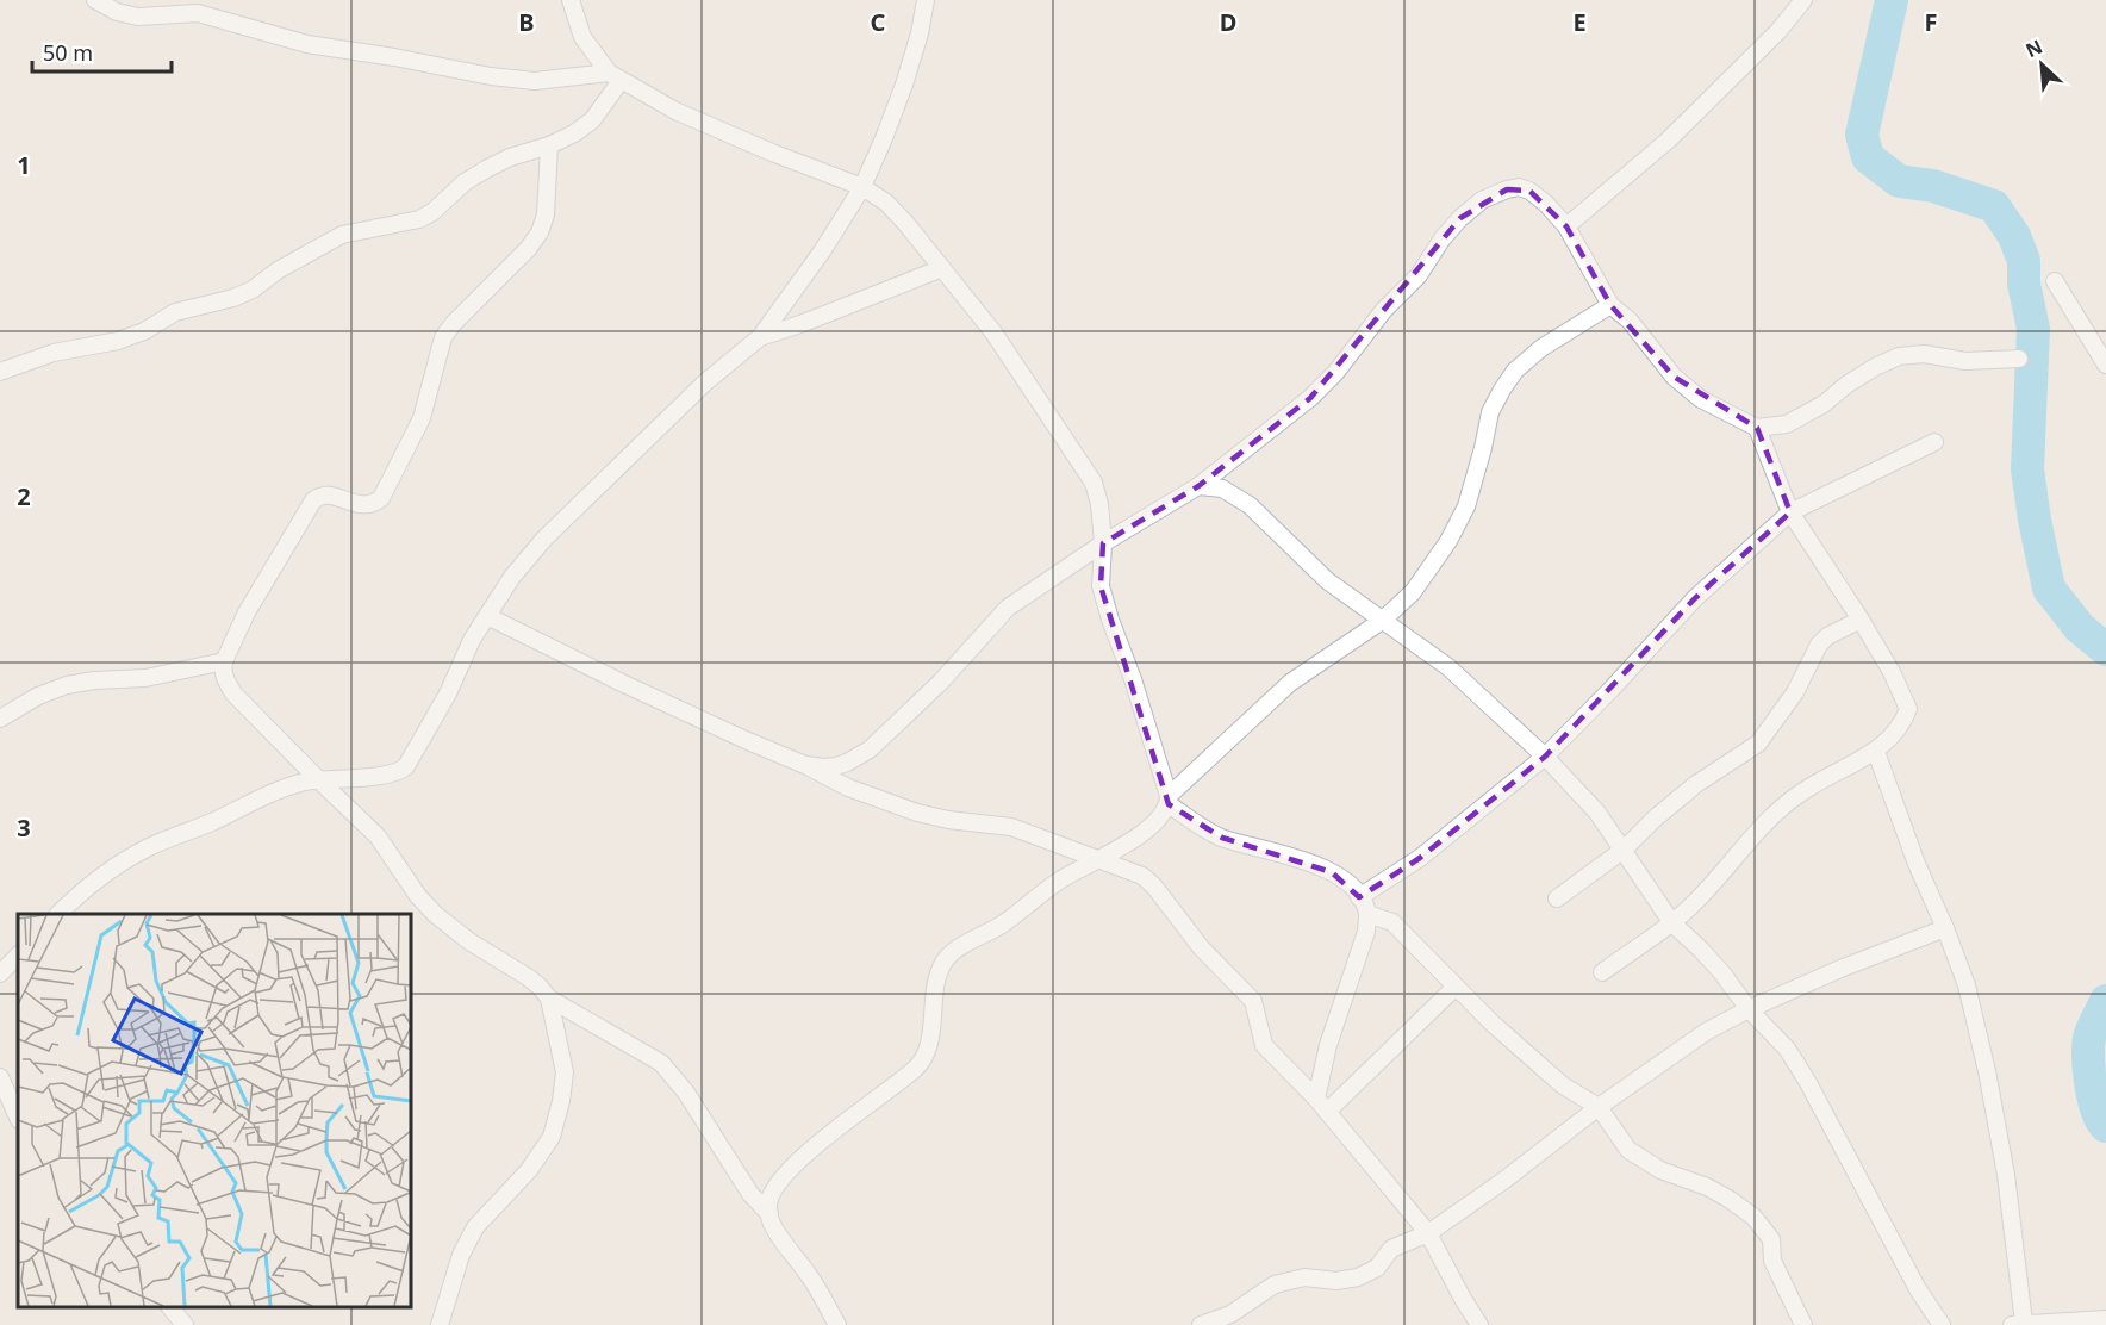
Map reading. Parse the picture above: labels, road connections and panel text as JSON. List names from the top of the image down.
{
  "scale_bar": "50 m",
  "north": "top left",
  "grid": {
    "columns": [
      "B",
      "C",
      "D",
      "E",
      "F"
    ],
    "rows": ["1", "2", "3"]
  }
}
